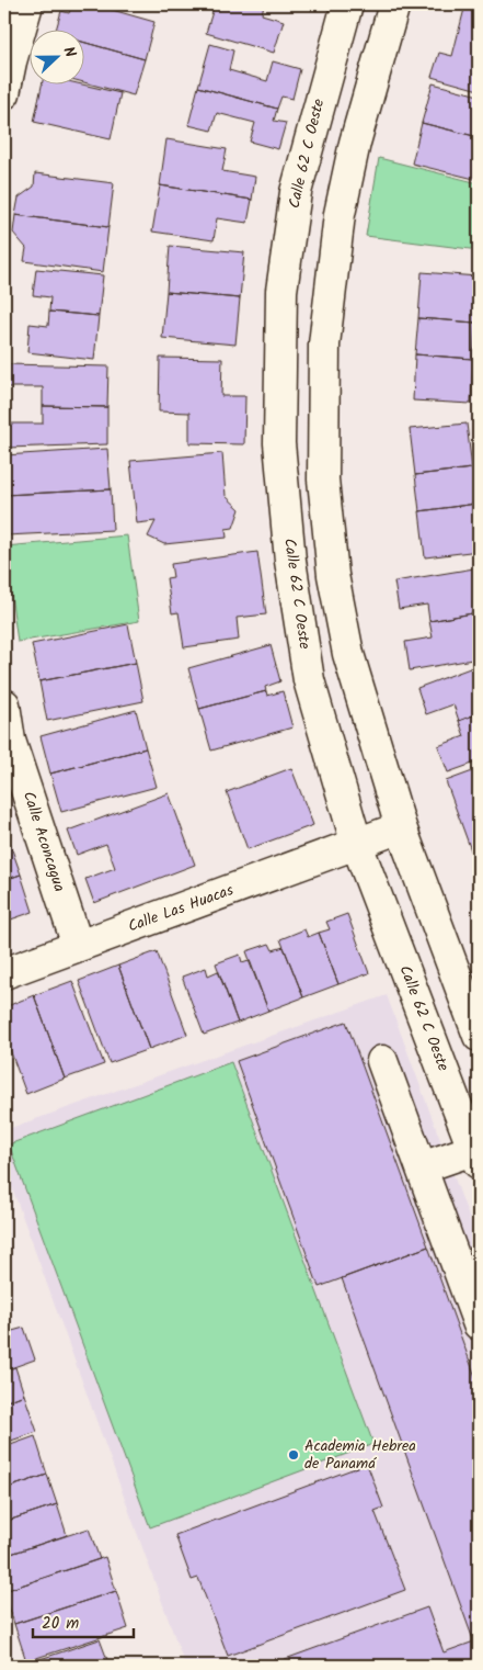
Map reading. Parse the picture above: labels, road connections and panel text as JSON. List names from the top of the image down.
{
  "streets": {
    "street": ["Calle 62 C Oeste", "Calle Aconcagua", "Calle Las Huacas"]
  },
  "crossings": [
    ["Calle 62 C Oeste", "Calle Las Huacas"],
    ["Calle Aconcagua", "Calle Las Huacas"]
  ],
  "places": ["Academia Hebrea de Panamá"],
  "scale_bar": "20 m",
  "north": "right"
}
